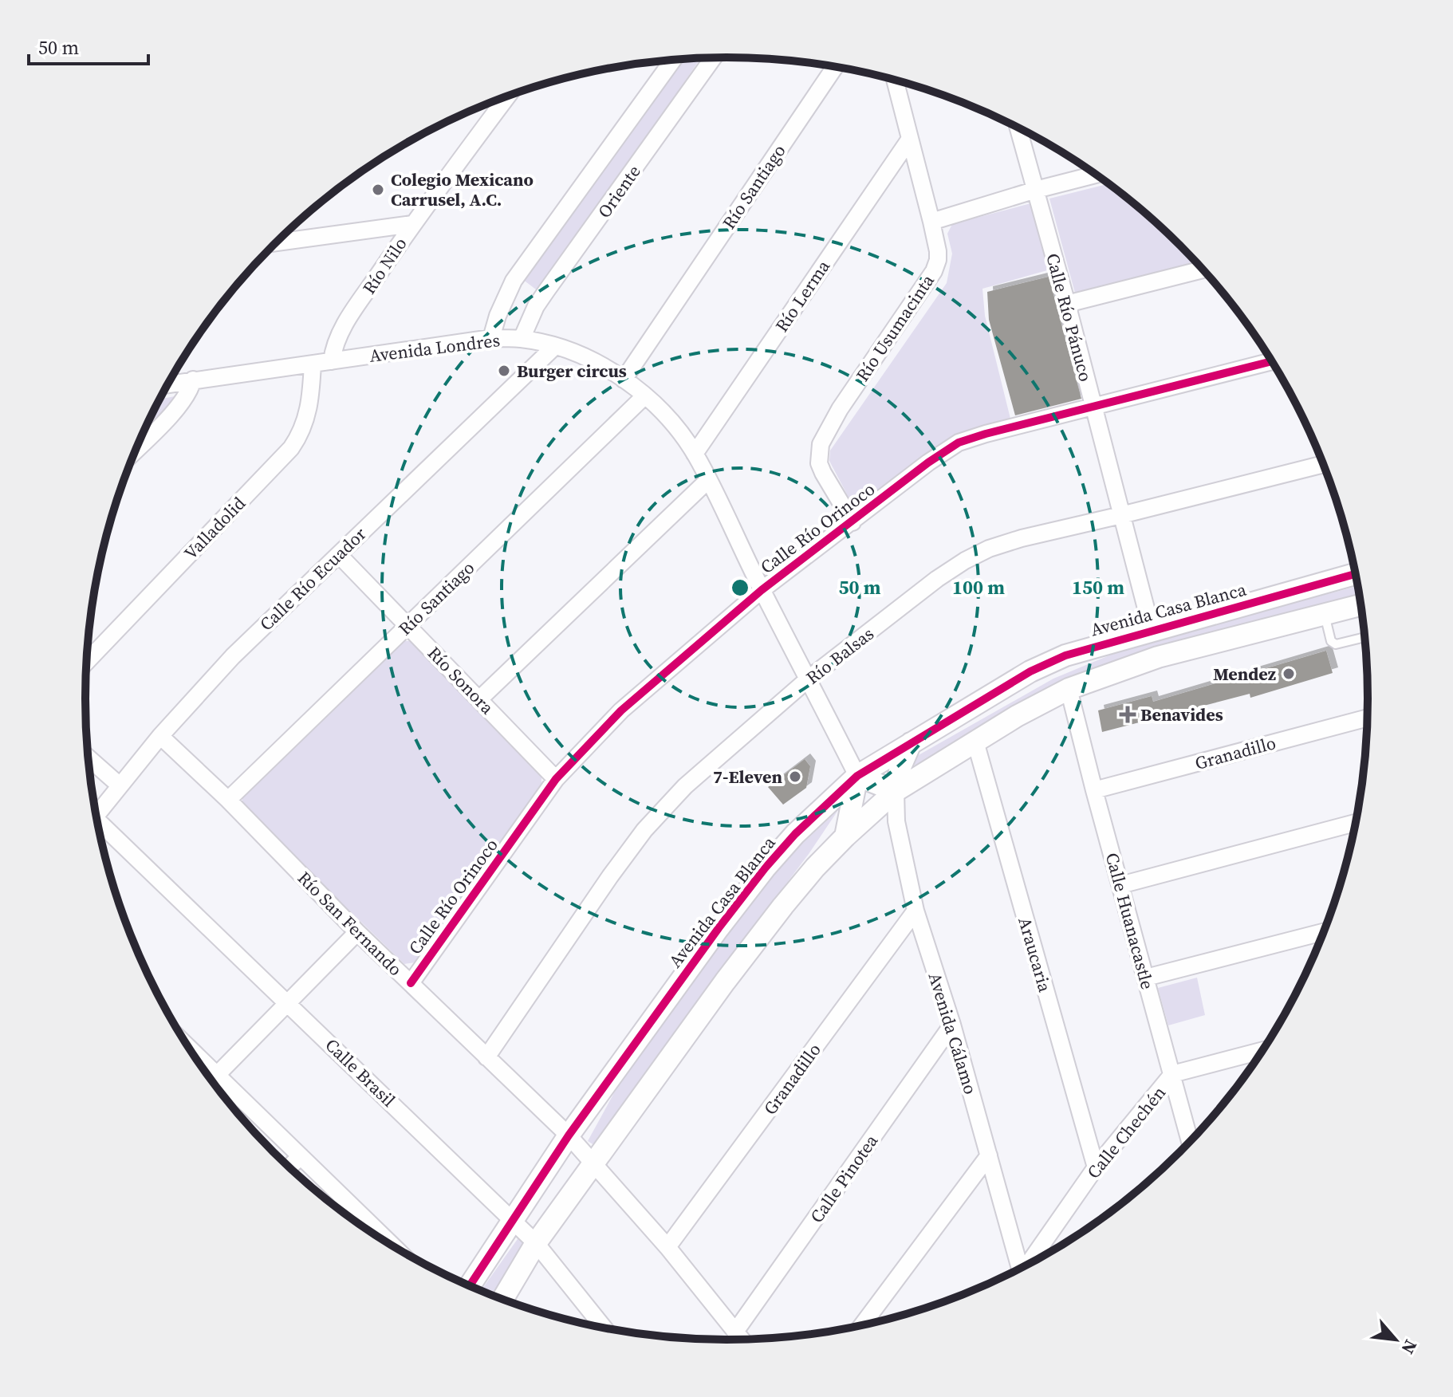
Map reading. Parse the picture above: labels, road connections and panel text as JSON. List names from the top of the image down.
{
  "streets": {
    "street": [
      "Río Santiago",
      "Oriente",
      "Río Nilo",
      "Río Lerma",
      "Calle Río Pánuco",
      "Río Usumacinta",
      "Avenida Londres",
      "Valladolid",
      "Calle Río Orinoco",
      "Calle Río Ecuador",
      "Avenida Casa Blanca",
      "Río Balsas",
      "Río Sonora",
      "Granadillo",
      "Calle Huanacastle",
      "Río San Fernando",
      "Araucaria",
      "Avenida Cálamo",
      "Calle Brasil",
      "Calle Chechén",
      "Calle Pinotea"
    ]
  },
  "crossings": [
    ["Río Santiago", "Avenida Londres"],
    ["Río Santiago", "Río Sonora"],
    ["Río Santiago", "Río San Fernando"],
    ["Oriente", "Avenida Londres"],
    ["Río Nilo", "Avenida Londres"],
    ["Río Lerma", "Río Usumacinta"],
    ["Río Lerma", "Avenida Londres"],
    ["Calle Río Pánuco", "Calle Río Orinoco"],
    ["Calle Río Pánuco", "Avenida Casa Blanca"],
    ["Calle Río Pánuco", "Río Balsas"],
    ["Río Usumacinta", "Calle Río Orinoco"],
    ["Avenida Londres", "Valladolid"],
    ["Avenida Londres", "Calle Río Orinoco"],
    ["Avenida Londres", "Calle Río Ecuador"],
    ["Avenida Londres", "Avenida Casa Blanca"],
    ["Avenida Londres", "Río Balsas"],
    ["Calle Río Orinoco", "Río Sonora"],
    ["Calle Río Orinoco", "Río San Fernando"],
    ["Calle Río Ecuador", "Río Sonora"],
    ["Calle Río Ecuador", "Río San Fernando"],
    ["Avenida Casa Blanca", "Río San Fernando"],
    ["Avenida Casa Blanca", "Calle Brasil"],
    ["Río Balsas", "Río San Fernando"],
    ["Granadillo", "Calle Huanacastle"],
    ["Granadillo", "Río San Fernando"],
    ["Granadillo", "Avenida Cálamo"],
    ["Calle Huanacastle", "Calle Chechén"],
    ["Río San Fernando", "Calle Pinotea"],
    ["Araucaria", "Calle Chechén"],
    ["Avenida Cálamo", "Calle Pinotea"]
  ],
  "places": {
    "other": [
      "Colegio Mexicano Carrusel, A.C.",
      "Burger circus",
      "Mendez",
      "7-Eleven"
    ],
    "health": ["Benavides"]
  },
  "scale_bar": "50 m",
  "north": "bottom right",
  "rings": ["50 m", "100 m", "150 m"]
}
